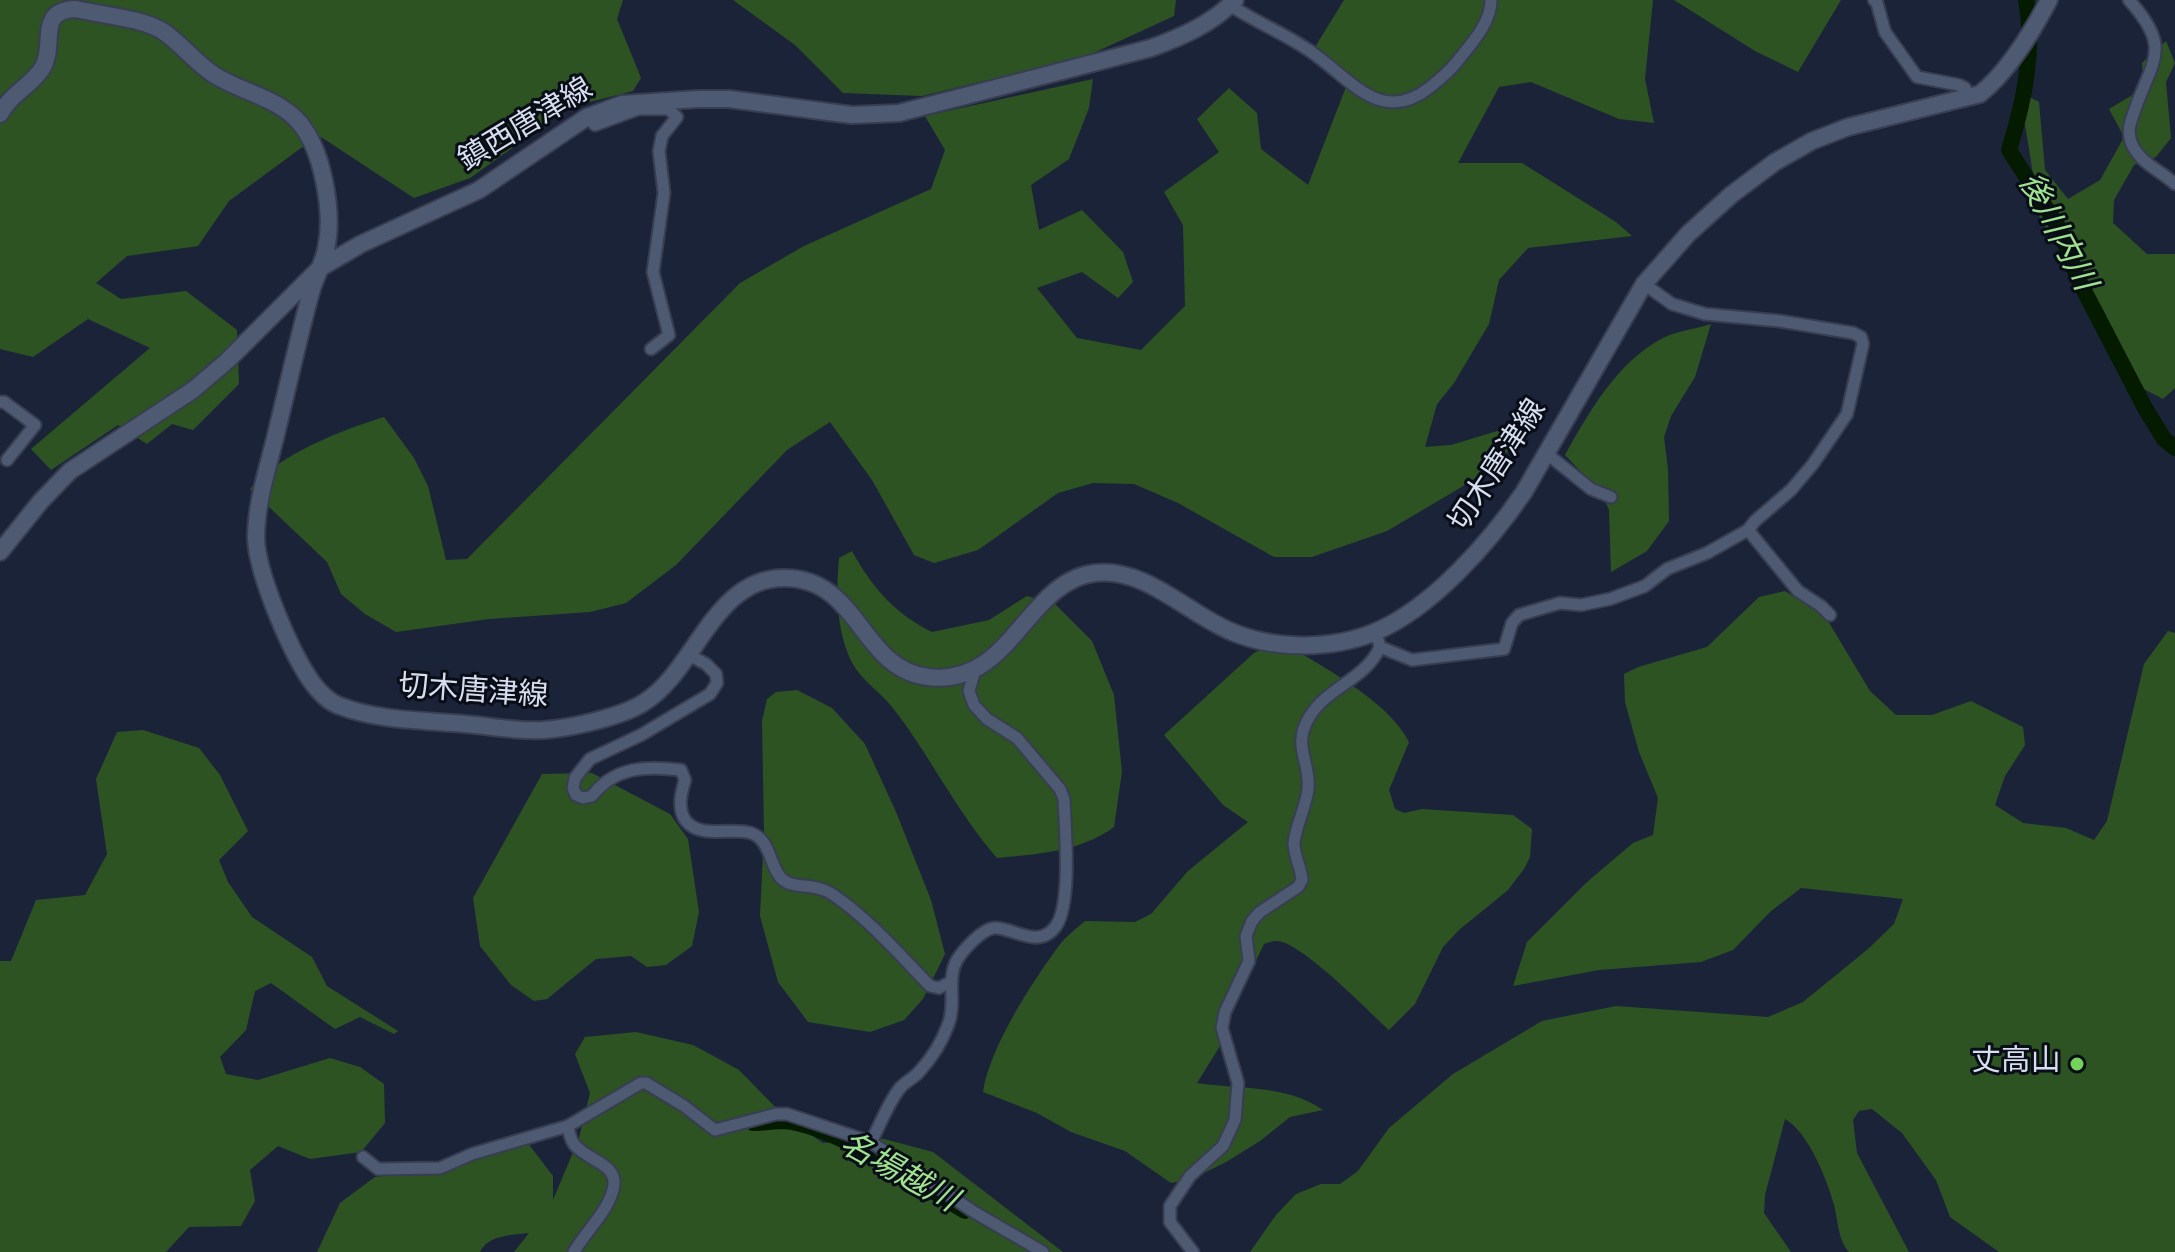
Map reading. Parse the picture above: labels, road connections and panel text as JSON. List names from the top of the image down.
{
  "streets": {
    "main road": ["鎮西唐津線", "切木唐津線"]
  },
  "crossings": [
    ["鎮西唐津線", "切木唐津線"]
  ],
  "water": ["後川内川", "名場越川"],
  "places": ["丈高山"]
}
